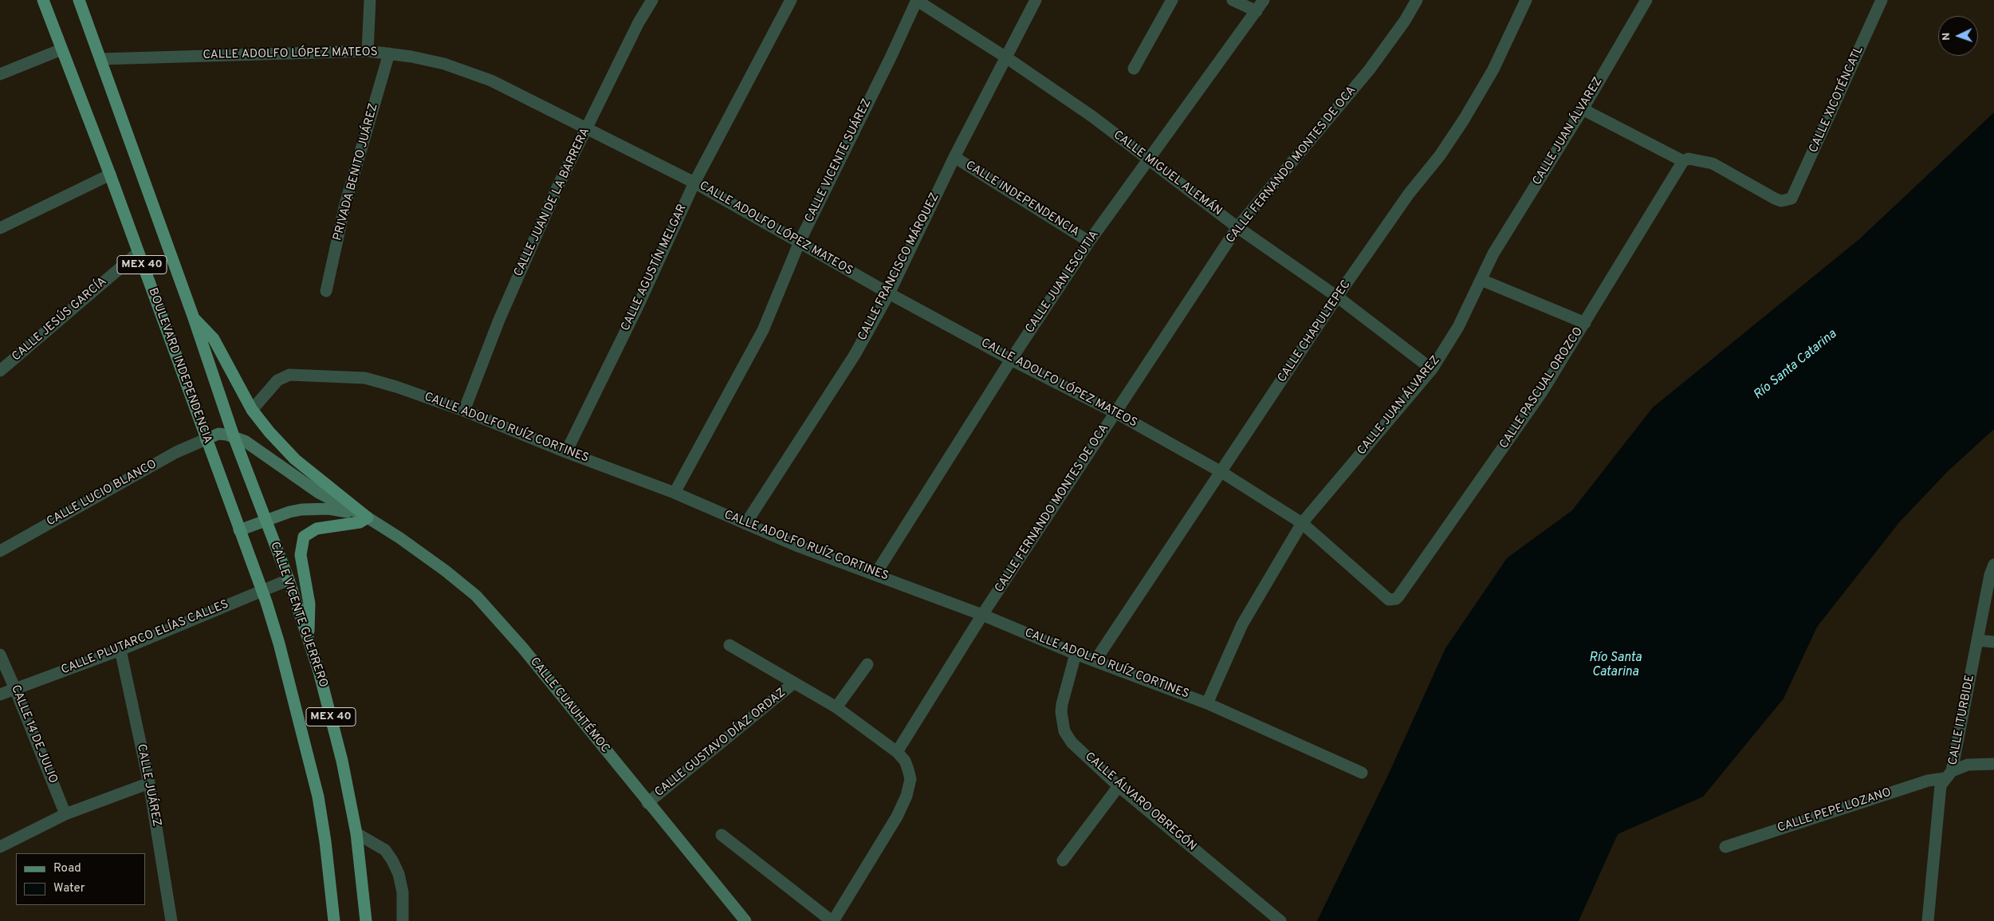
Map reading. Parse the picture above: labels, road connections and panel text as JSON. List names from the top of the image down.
{
  "streets": {
    "main road": ["MEX 40", "BOULEVARD INDEPENDENCIA", "CALLE VICENTE GUERRERO"],
    "street": [
      "CALLE ADOLFO LÓPEZ MATEOS",
      "CALLE XICOTÉNCATL",
      "CALLE JUAN ÁLVAREZ",
      "CALLE VICENTE SUÁREZ",
      "CALLE FERNANDO MONTES DE OCA",
      "PRIVADA BENITO JUÁREZ",
      "CALLE MIGUEL ALEMÁN",
      "CALLE INDEPENDENCIA",
      "CALLE JUAN DE LA BARRERA",
      "CALLE FRANCISCO MÁRQUEZ",
      "CALLE AGUSTÍN MELGAR",
      "CALLE JUAN ESCUTIA",
      "CALLE JESÚS GARCÍA",
      "CALLE CHAPULTEPEC",
      "CALLE PASCUAL OROZCO",
      "CALLE ADOLFO RUÍZ CORTINES",
      "CALLE LUCIO BLANCO",
      "CALLE PLUTARCO ELÍAS CALLES",
      "CALLE CUAUHTÉMOC",
      "CALLE ITURBIDE",
      "CALLE 14 DE JULIO",
      "CALLE GUSTAVO DÍAZ ORDAZ",
      "CALLE JUÁREZ",
      "CALLE ÁLVARO OBREGÓN",
      "CALLE PEPE LOZANO"
    ]
  },
  "crossings": [
    ["CALLE ADOLFO LÓPEZ MATEOS", "CALLE JUAN ÁLVAREZ"],
    ["CALLE ADOLFO LÓPEZ MATEOS", "CALLE VICENTE SUÁREZ"],
    ["CALLE ADOLFO LÓPEZ MATEOS", "CALLE FERNANDO MONTES DE OCA"],
    ["CALLE ADOLFO LÓPEZ MATEOS", "PRIVADA BENITO JUÁREZ"],
    ["CALLE ADOLFO LÓPEZ MATEOS", "CALLE JUAN DE LA BARRERA"],
    ["CALLE ADOLFO LÓPEZ MATEOS", "MEX 40"],
    ["CALLE ADOLFO LÓPEZ MATEOS", "CALLE FRANCISCO MÁRQUEZ"],
    ["CALLE ADOLFO LÓPEZ MATEOS", "CALLE AGUSTÍN MELGAR"],
    ["CALLE ADOLFO LÓPEZ MATEOS", "CALLE JUAN ESCUTIA"],
    ["CALLE ADOLFO LÓPEZ MATEOS", "CALLE CHAPULTEPEC"],
    ["CALLE ADOLFO LÓPEZ MATEOS", "CALLE PASCUAL OROZCO"],
    ["CALLE XICOTÉNCATL", "CALLE PASCUAL OROZCO"],
    ["CALLE JUAN ÁLVAREZ", "CALLE MIGUEL ALEMÁN"],
    ["CALLE JUAN ÁLVAREZ", "CALLE ADOLFO RUÍZ CORTINES"],
    ["CALLE VICENTE SUÁREZ", "CALLE MIGUEL ALEMÁN"],
    ["CALLE VICENTE SUÁREZ", "CALLE ADOLFO RUÍZ CORTINES"],
    ["CALLE FERNANDO MONTES DE OCA", "CALLE MIGUEL ALEMÁN"],
    ["CALLE FERNANDO MONTES DE OCA", "CALLE ADOLFO RUÍZ CORTINES"],
    ["CALLE FERNANDO MONTES DE OCA", "CALLE GUSTAVO DÍAZ ORDAZ"],
    ["CALLE MIGUEL ALEMÁN", "CALLE FRANCISCO MÁRQUEZ"],
    ["CALLE MIGUEL ALEMÁN", "CALLE JUAN ESCUTIA"],
    ["CALLE MIGUEL ALEMÁN", "CALLE CHAPULTEPEC"],
    ["CALLE INDEPENDENCIA", "CALLE FRANCISCO MÁRQUEZ"],
    ["CALLE INDEPENDENCIA", "CALLE JUAN ESCUTIA"],
    ["CALLE JUAN DE LA BARRERA", "CALLE ADOLFO RUÍZ CORTINES"],
    ["MEX 40", "BOULEVARD INDEPENDENCIA"],
    ["MEX 40", "CALLE VICENTE GUERRERO"],
    ["MEX 40", "CALLE PLUTARCO ELÍAS CALLES"],
    ["CALLE FRANCISCO MÁRQUEZ", "CALLE ADOLFO RUÍZ CORTINES"],
    ["CALLE AGUSTÍN MELGAR", "CALLE ADOLFO RUÍZ CORTINES"],
    ["CALLE JUAN ESCUTIA", "CALLE ADOLFO RUÍZ CORTINES"],
    ["CALLE JESÚS GARCÍA", "BOULEVARD INDEPENDENCIA"],
    ["CALLE CHAPULTEPEC", "CALLE ADOLFO RUÍZ CORTINES"],
    ["BOULEVARD INDEPENDENCIA", "CALLE LUCIO BLANCO"],
    ["CALLE ADOLFO RUÍZ CORTINES", "CALLE ÁLVARO OBREGÓN"],
    ["CALLE VICENTE GUERRERO", "CALLE PLUTARCO ELÍAS CALLES"],
    ["CALLE PLUTARCO ELÍAS CALLES", "CALLE 14 DE JULIO"],
    ["CALLE PLUTARCO ELÍAS CALLES", "CALLE JUÁREZ"],
    ["CALLE CUAUHTÉMOC", "CALLE GUSTAVO DÍAZ ORDAZ"],
    ["CALLE ITURBIDE", "CALLE PEPE LOZANO"]
  ],
  "water": ["Río Santa Catarina"],
  "legend": ["Road", "Water"],
  "north": "left"
}
